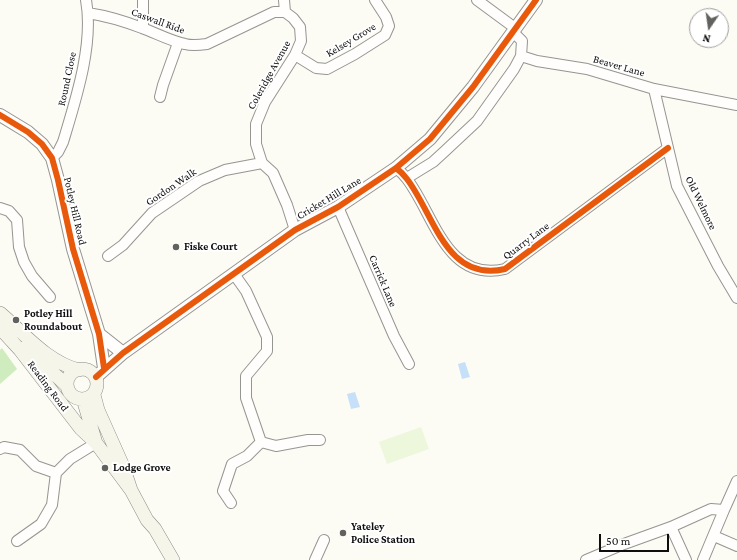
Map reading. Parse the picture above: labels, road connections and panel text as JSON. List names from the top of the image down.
{
  "streets": {
    "main road": ["Reading Road"],
    "street": [
      "Caswall Ride",
      "Kelsey Grove",
      "Beaver Lane",
      "Coleridge Avenue",
      "Round Close",
      "Gordon Walk",
      "Cricket Hill Lane",
      "Old Welmore",
      "Potley Hill Road",
      "Quarry Lane",
      "Carrick Lane"
    ]
  },
  "crossings": [
    ["Caswall Ride", "Coleridge Avenue"],
    ["Caswall Ride", "Round Close"],
    ["Kelsey Grove", "Coleridge Avenue"],
    ["Beaver Lane", "Old Welmore"],
    ["Coleridge Avenue", "Gordon Walk"],
    ["Coleridge Avenue", "Cricket Hill Lane"],
    ["Round Close", "Potley Hill Road"],
    ["Cricket Hill Lane", "Potley Hill Road"],
    ["Cricket Hill Lane", "Quarry Lane"],
    ["Cricket Hill Lane", "Carrick Lane"],
    ["Cricket Hill Lane", "Reading Road"],
    ["Old Welmore", "Quarry Lane"],
    ["Potley Hill Road", "Reading Road"]
  ],
  "places": [
    "Fiske Court",
    "Potley Hill Roundabout",
    "Lodge Grove",
    "Yateley Police Station"
  ],
  "scale_bar": "50 m",
  "north": "bottom"
}
